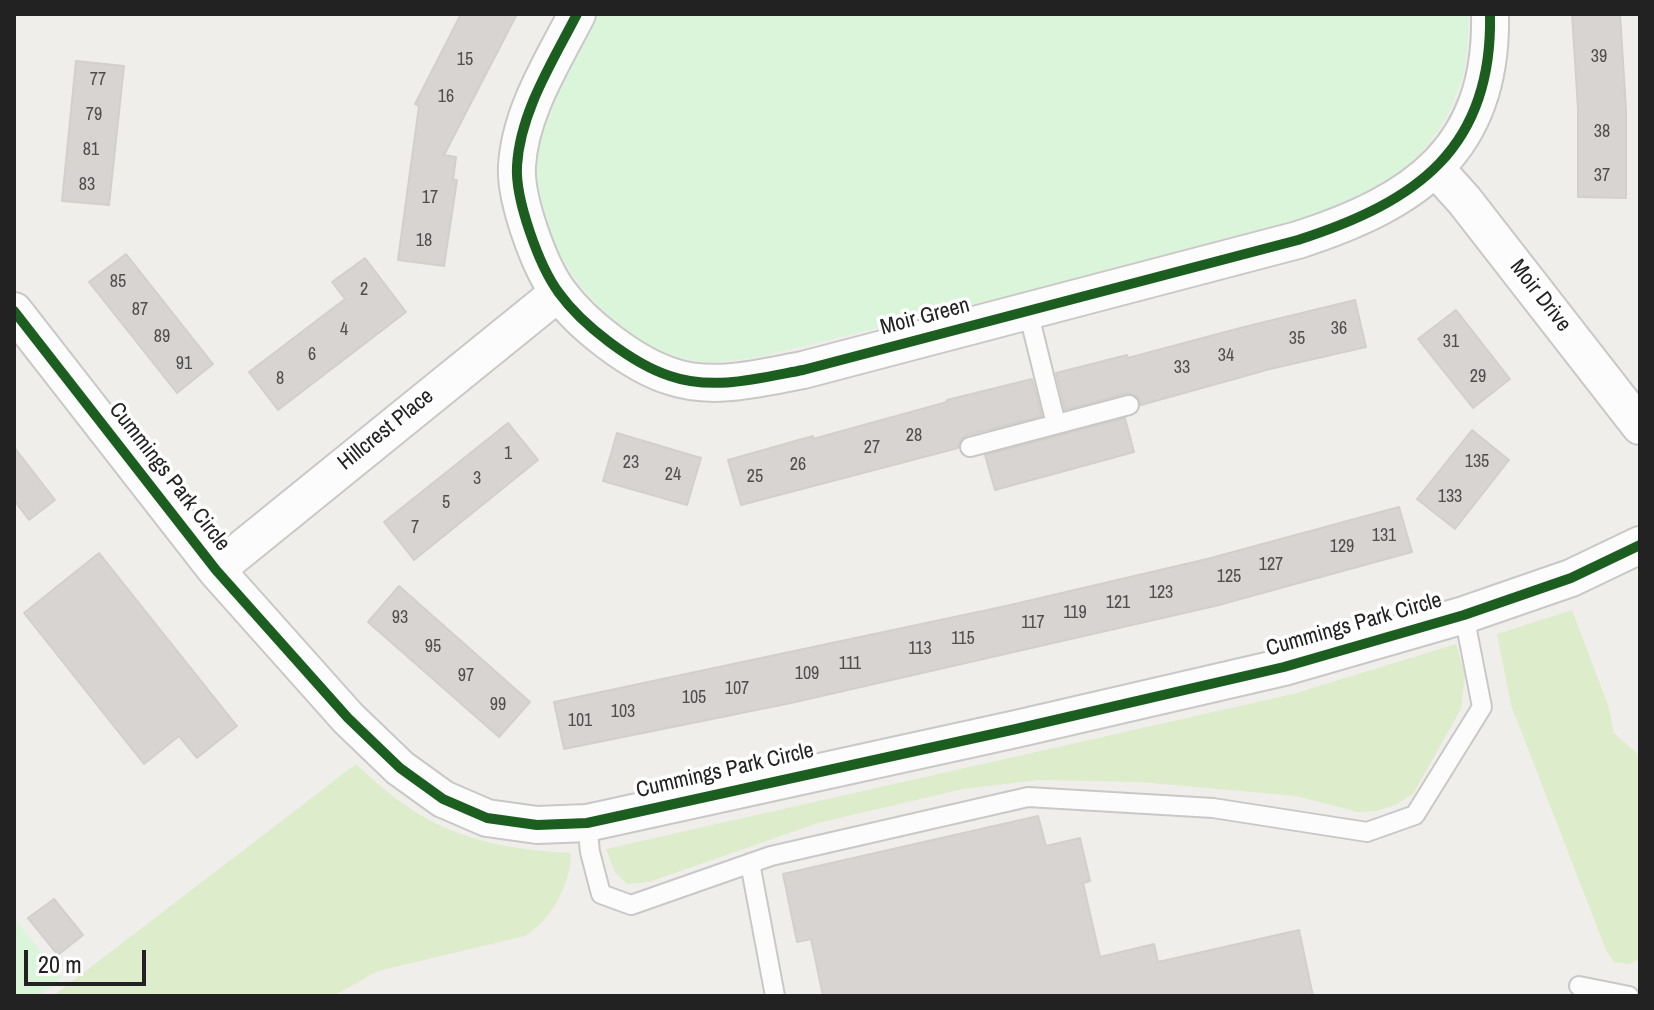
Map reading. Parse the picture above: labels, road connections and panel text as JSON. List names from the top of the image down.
{
  "streets": {
    "street": [
      "Moir Drive",
      "Moir Green",
      "Hillcrest Place",
      "Cummings Park Circle"
    ]
  },
  "crossings": [
    ["Moir Drive", "Moir Green"],
    ["Moir Green", "Hillcrest Place"],
    ["Hillcrest Place", "Cummings Park Circle"]
  ],
  "house_numbers": [
    "39",
    "15",
    "77",
    "16",
    "79",
    "38",
    "81",
    "37",
    "83",
    "17",
    "18",
    "85",
    "2",
    "87",
    "36",
    "4",
    "89",
    "35",
    "31",
    "6",
    "34",
    "91",
    "33",
    "29",
    "8",
    "28",
    "27",
    "1",
    "135",
    "23",
    "26",
    "24",
    "25",
    "3",
    "133",
    "5",
    "7",
    "131",
    "129",
    "127",
    "125",
    "123",
    "121",
    "119",
    "93",
    "117",
    "115",
    "95",
    "113",
    "111",
    "109",
    "97",
    "107",
    "105",
    "99",
    "103",
    "101"
  ],
  "scale_bar": "20 m"
}
